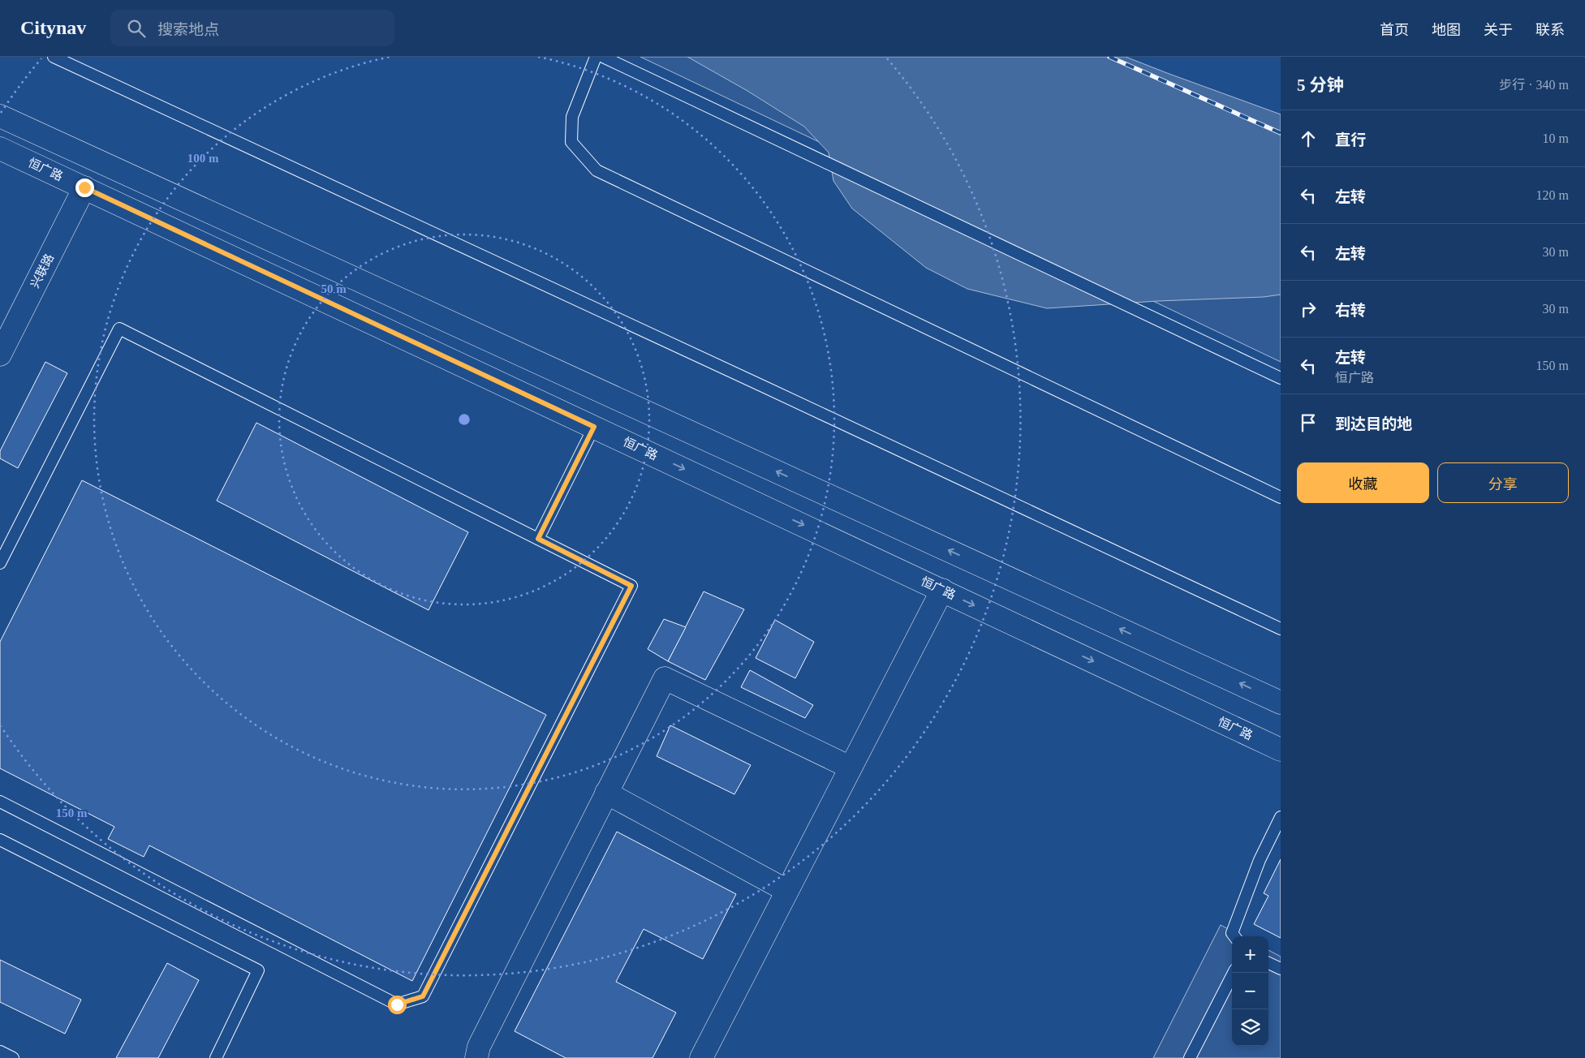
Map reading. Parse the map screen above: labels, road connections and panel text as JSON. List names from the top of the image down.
{
  "streets": {
    "street": ["恒广路", "兴联路"]
  },
  "crossings": [
    ["恒广路", "兴联路"]
  ],
  "page": {
    "header": "Citynav",
    "search": "搜索地点",
    "nav": [
      "首页",
      "地图",
      "关于",
      "联系"
    ],
    "heading": ["5 分钟", "步行 · 340 m"],
    "list": [
      ["直行", "10 m"],
      ["左转", "120 m"],
      ["左转", "30 m"],
      ["右转", "30 m"],
      ["左转", "恒广路", "150 m"],
      "到达目的地"
    ],
    "buttons": ["收藏", "分享"],
    "map_buttons": ["+", "−"]
  },
  "rings": ["100 m", "50 m", "150 m"]
}
